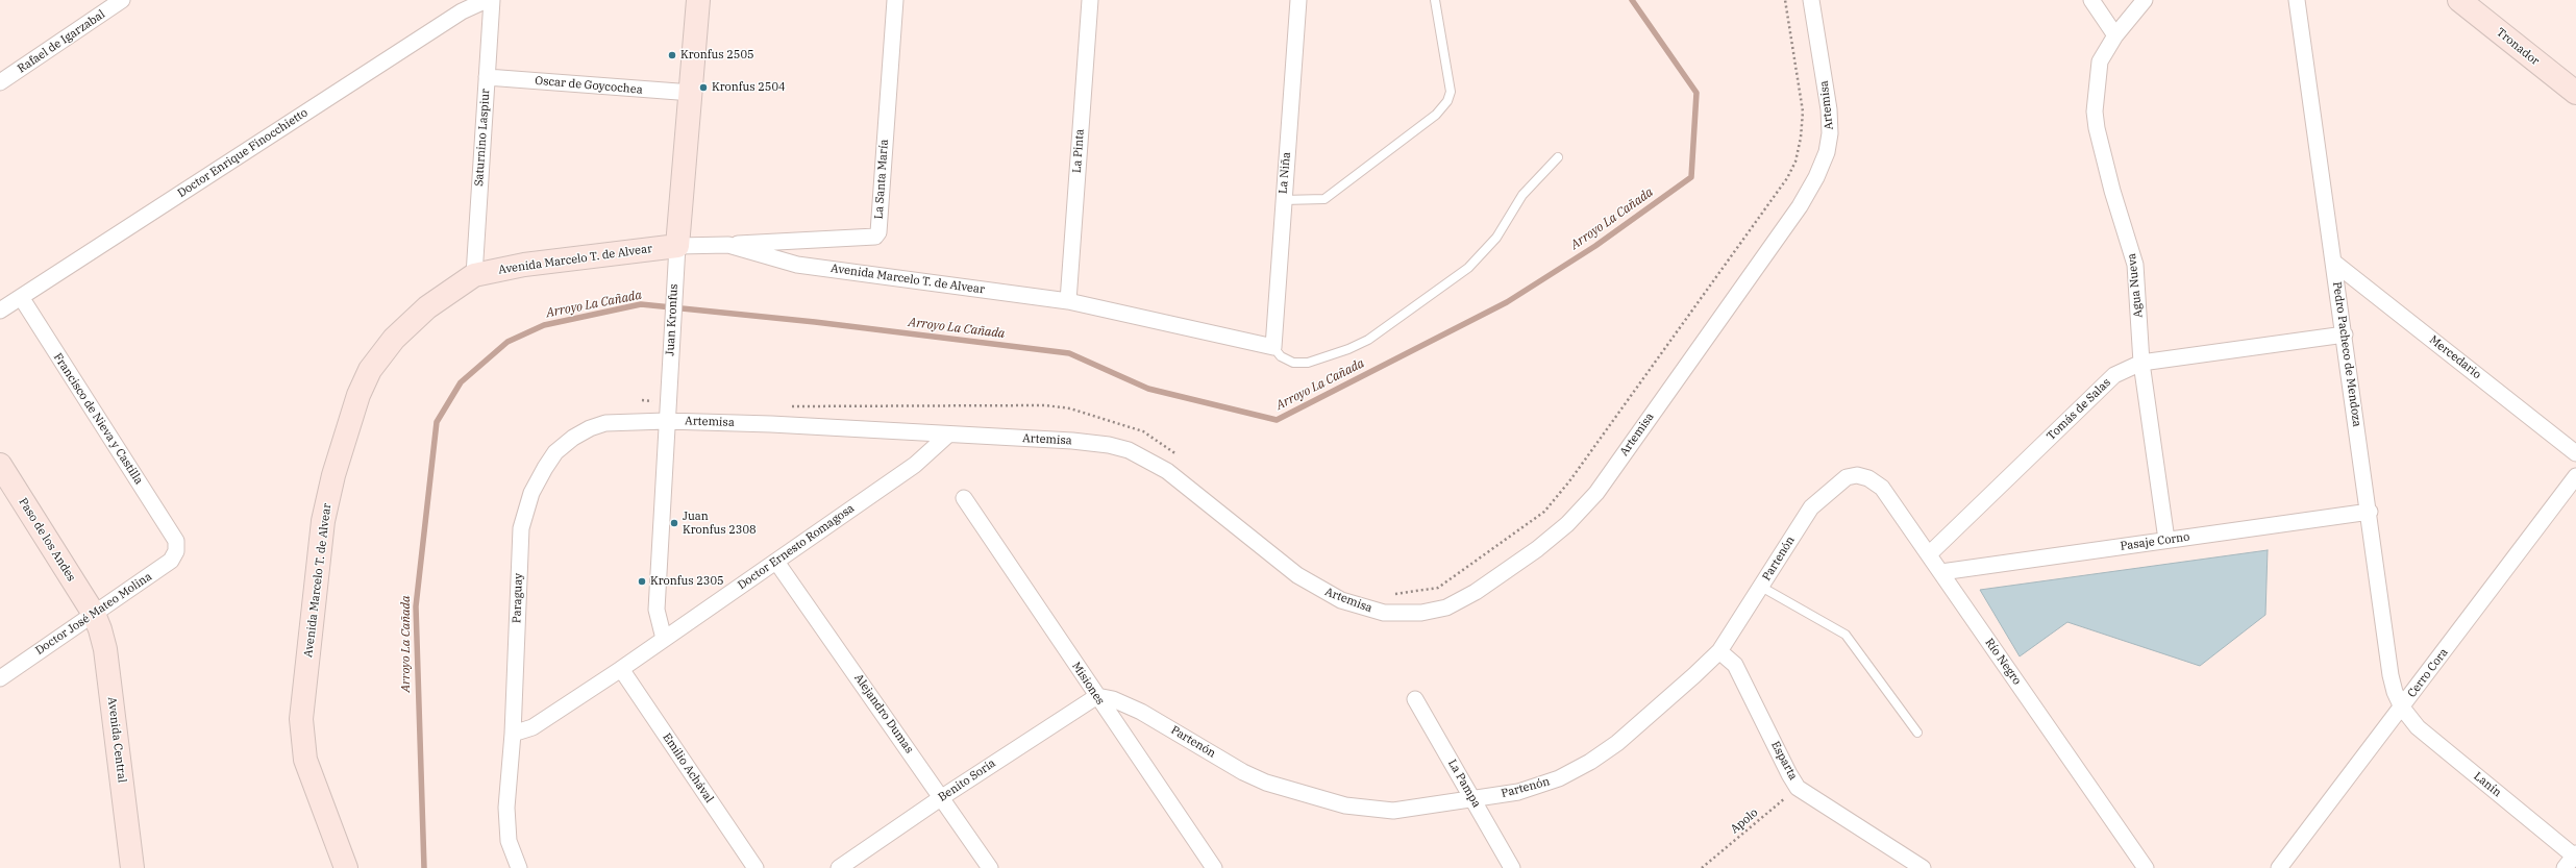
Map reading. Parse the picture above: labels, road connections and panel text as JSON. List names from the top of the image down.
{
  "streets": {
    "main road": [
      "Tronador",
      "Avenida Marcelo T. de Alvear",
      "Juan Kronfus",
      "Paso de los Andes",
      "Avenida Central"
    ],
    "street": [
      "Rafael de Igarzabal",
      "Oscar de Goycochea",
      "Artemisa",
      "Saturnino Laspiur",
      "La Pinta",
      "Doctor Enrique Finocchietto",
      "La Niña",
      "La Santa María",
      "Agua Nueva",
      "Pedro Pacheco de Mendoza",
      "Mercedario",
      "Tomás de Salas",
      "Francisco de Nieva y Castilla",
      "Pasaje Corno",
      "Doctor Ernesto Romagosa",
      "Partenón",
      "Paraguay",
      "Doctor José Mateo Molina",
      "Río Negro",
      "Cerro Cora",
      "Misiones",
      "Alejandro Dumas",
      "Esparta",
      "Emilio Achával",
      "Benito Soria",
      "La Pampa",
      "Lanín"
    ],
    "path": ["Apolo"]
  },
  "crossings": [
    ["Oscar de Goycochea", "Saturnino Laspiur"],
    ["Oscar de Goycochea", "Juan Kronfus"],
    ["Artemisa", "Juan Kronfus"],
    ["Artemisa", "Doctor Ernesto Romagosa"],
    ["Artemisa", "Paraguay"],
    ["Saturnino Laspiur", "Avenida Marcelo T. de Alvear"],
    ["La Pinta", "Avenida Marcelo T. de Alvear"],
    ["Doctor Enrique Finocchietto", "Francisco de Nieva y Castilla"],
    ["La Niña", "Avenida Marcelo T. de Alvear"],
    ["La Santa María", "Avenida Marcelo T. de Alvear"],
    ["Avenida Marcelo T. de Alvear", "Juan Kronfus"],
    ["Agua Nueva", "Tomás de Salas"],
    ["Agua Nueva", "Pasaje Corno"],
    ["Juan Kronfus", "Doctor Ernesto Romagosa"],
    ["Juan Kronfus", "Paraguay"],
    ["Pedro Pacheco de Mendoza", "Mercedario"],
    ["Pedro Pacheco de Mendoza", "Tomás de Salas"],
    ["Pedro Pacheco de Mendoza", "Pasaje Corno"],
    ["Pedro Pacheco de Mendoza", "Cerro Cora"],
    ["Pedro Pacheco de Mendoza", "Lanín"],
    ["Tomás de Salas", "Río Negro"],
    ["Francisco de Nieva y Castilla", "Doctor José Mateo Molina"],
    ["Paso de los Andes", "Doctor José Mateo Molina"],
    ["Paso de los Andes", "Avenida Central"],
    ["Pasaje Corno", "Río Negro"],
    ["Doctor Ernesto Romagosa", "Paraguay"],
    ["Doctor Ernesto Romagosa", "Alejandro Dumas"],
    ["Doctor Ernesto Romagosa", "Emilio Achával"],
    ["Partenón", "Río Negro"],
    ["Partenón", "Misiones"],
    ["Partenón", "Esparta"],
    ["Partenón", "Benito Soria"],
    ["Partenón", "La Pampa"],
    ["Doctor José Mateo Molina", "Avenida Central"],
    ["Cerro Cora", "Lanín"],
    ["Misiones", "Benito Soria"],
    ["Alejandro Dumas", "Benito Soria"],
    ["Esparta", "Apolo"]
  ],
  "water": ["Arroyo La Cañada"],
  "places": [
    "Kronfus 2505",
    "Kronfus 2504",
    "Juan Kronfus 2308",
    "Kronfus 2305"
  ]
}
